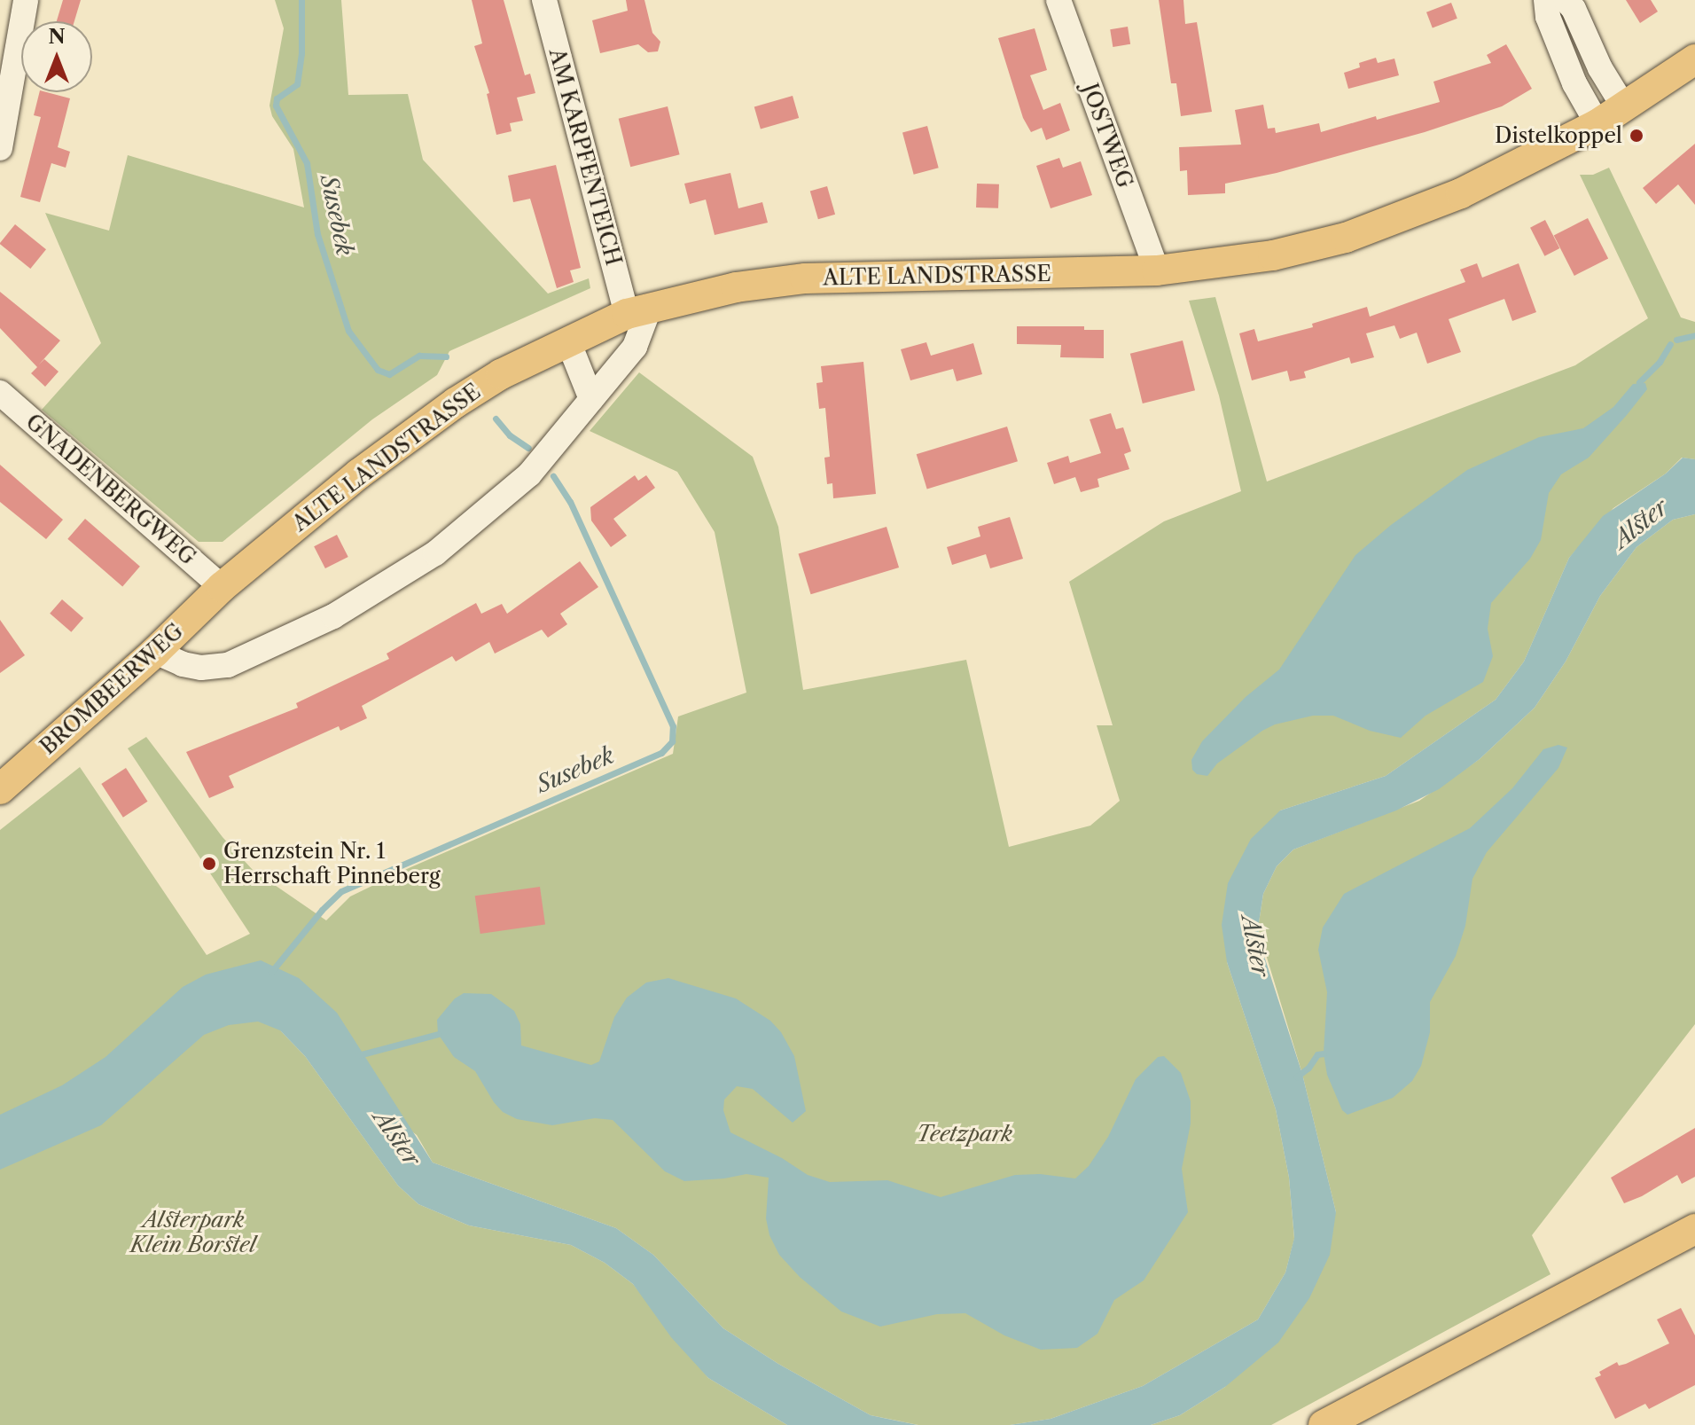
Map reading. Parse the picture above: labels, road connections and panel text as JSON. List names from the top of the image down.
{
  "streets": {
    "main road": ["ALTE LANDSTRASSE", "BROMBEERWEG"],
    "street": ["JOSTWEG", "AM KARPFENTEICH", "GNADENBERGWEG"]
  },
  "crossings": [
    ["JOSTWEG", "ALTE LANDSTRASSE"],
    ["AM KARPFENTEICH", "ALTE LANDSTRASSE"],
    ["ALTE LANDSTRASSE", "GNADENBERGWEG"],
    ["ALTE LANDSTRASSE", "BROMBEERWEG"],
    ["GNADENBERGWEG", "BROMBEERWEG"]
  ],
  "water": ["Susebek", "Alster"],
  "parks": ["Teetzpark", "Alsterpark Klein Borstel"],
  "places": ["Distelkoppel", "Grenzstein Nr. 1 Herrschaft Pinneberg"],
  "north": "top"
}
